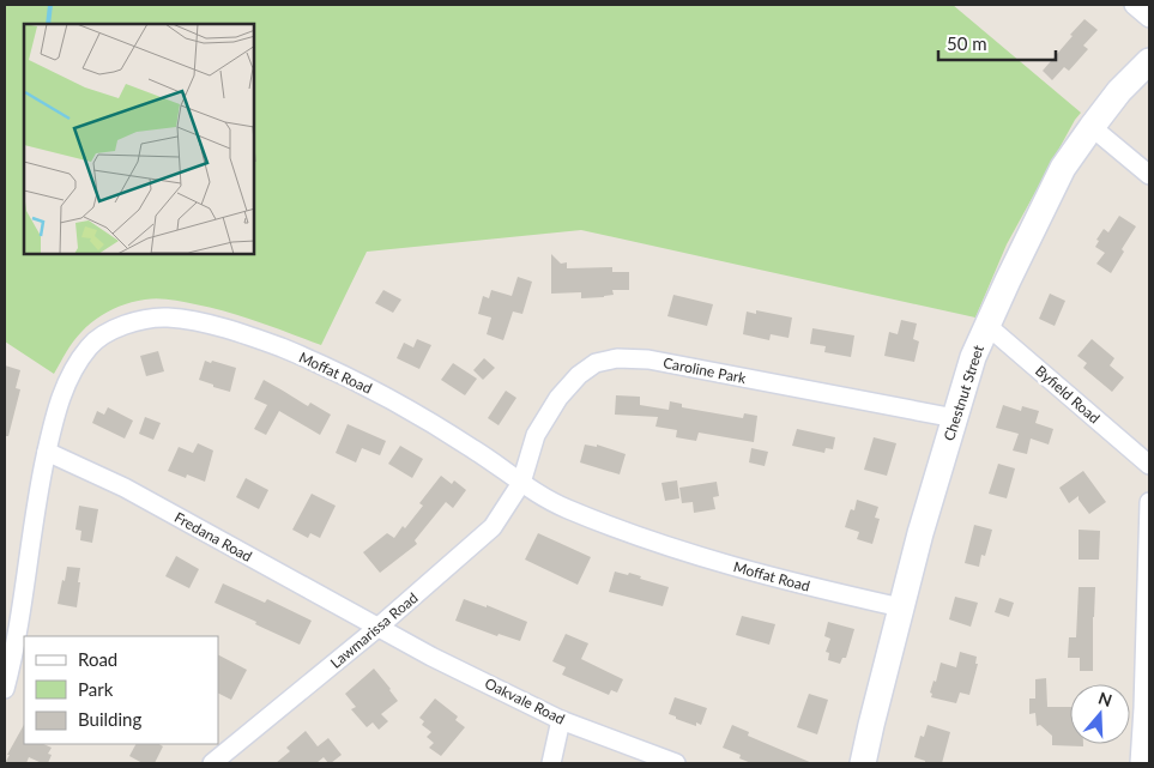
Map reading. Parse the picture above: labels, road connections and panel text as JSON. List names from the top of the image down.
{
  "streets": {
    "main road": ["Chestnut Street"],
    "street": [
      "Caroline Park",
      "Moffat Road",
      "Byfield Road",
      "Fredana Road",
      "Lawmarissa Road",
      "Oakvale Road"
    ]
  },
  "crossings": [
    ["Caroline Park", "Moffat Road"],
    ["Caroline Park", "Chestnut Street"],
    ["Caroline Park", "Lawmarissa Road"],
    ["Moffat Road", "Chestnut Street"],
    ["Moffat Road", "Fredana Road"],
    ["Moffat Road", "Lawmarissa Road"],
    ["Chestnut Street", "Byfield Road"],
    ["Fredana Road", "Lawmarissa Road"],
    ["Fredana Road", "Oakvale Road"],
    ["Lawmarissa Road", "Oakvale Road"]
  ],
  "legend": ["Road", "Park", "Building"],
  "scale_bar": "50 m",
  "north": "top"
}
